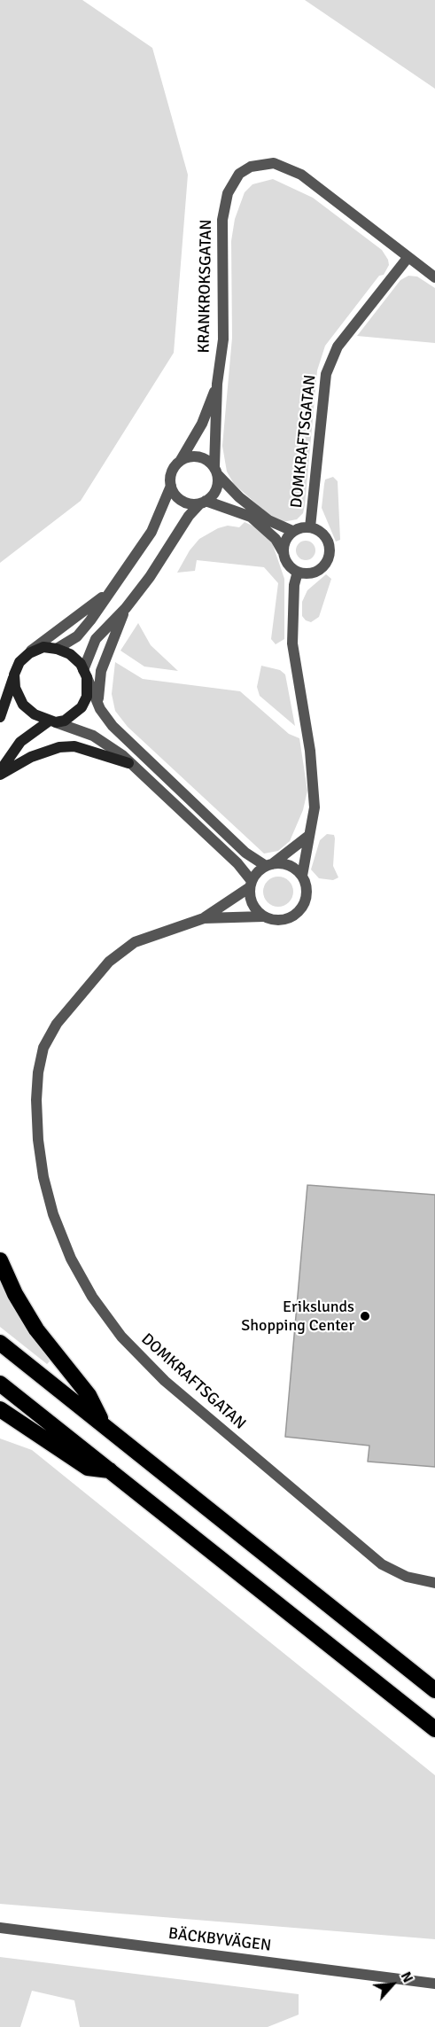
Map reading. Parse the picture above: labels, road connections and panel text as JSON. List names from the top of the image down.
{
  "streets": {
    "street": ["KRANKROKSGATAN", "DOMKRAFTSGATAN", "BÄCKBYVÄGEN"]
  },
  "crossings": [
    ["KRANKROKSGATAN", "DOMKRAFTSGATAN"]
  ],
  "places": ["Erikslunds Shopping Center"],
  "north": "top right"
}
